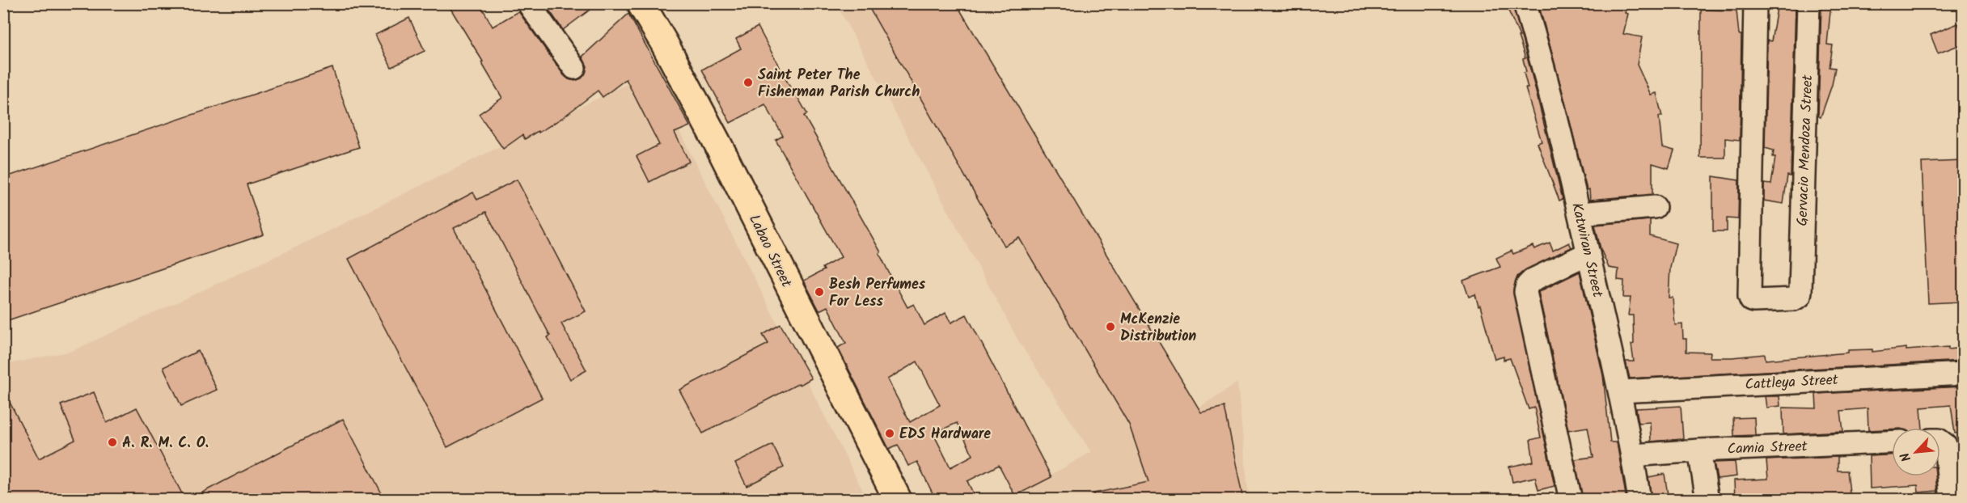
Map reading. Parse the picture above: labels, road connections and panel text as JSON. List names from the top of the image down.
{
  "streets": {
    "main road": ["Labao Street"],
    "street": [
      "Gervacio Mendoza Street",
      "Katwiran Street",
      "Cattleya Street",
      "Camia Street"
    ]
  },
  "crossings": [
    ["Katwiran Street", "Cattleya Street"],
    ["Katwiran Street", "Camia Street"]
  ],
  "places": [
    "Saint Peter The Fisherman Parish Church",
    "Besh Perfumes For Less",
    "McKenzie Distribution",
    "EDS Hardware",
    "A. R. M. C. O."
  ],
  "north": "bottom left"
}
